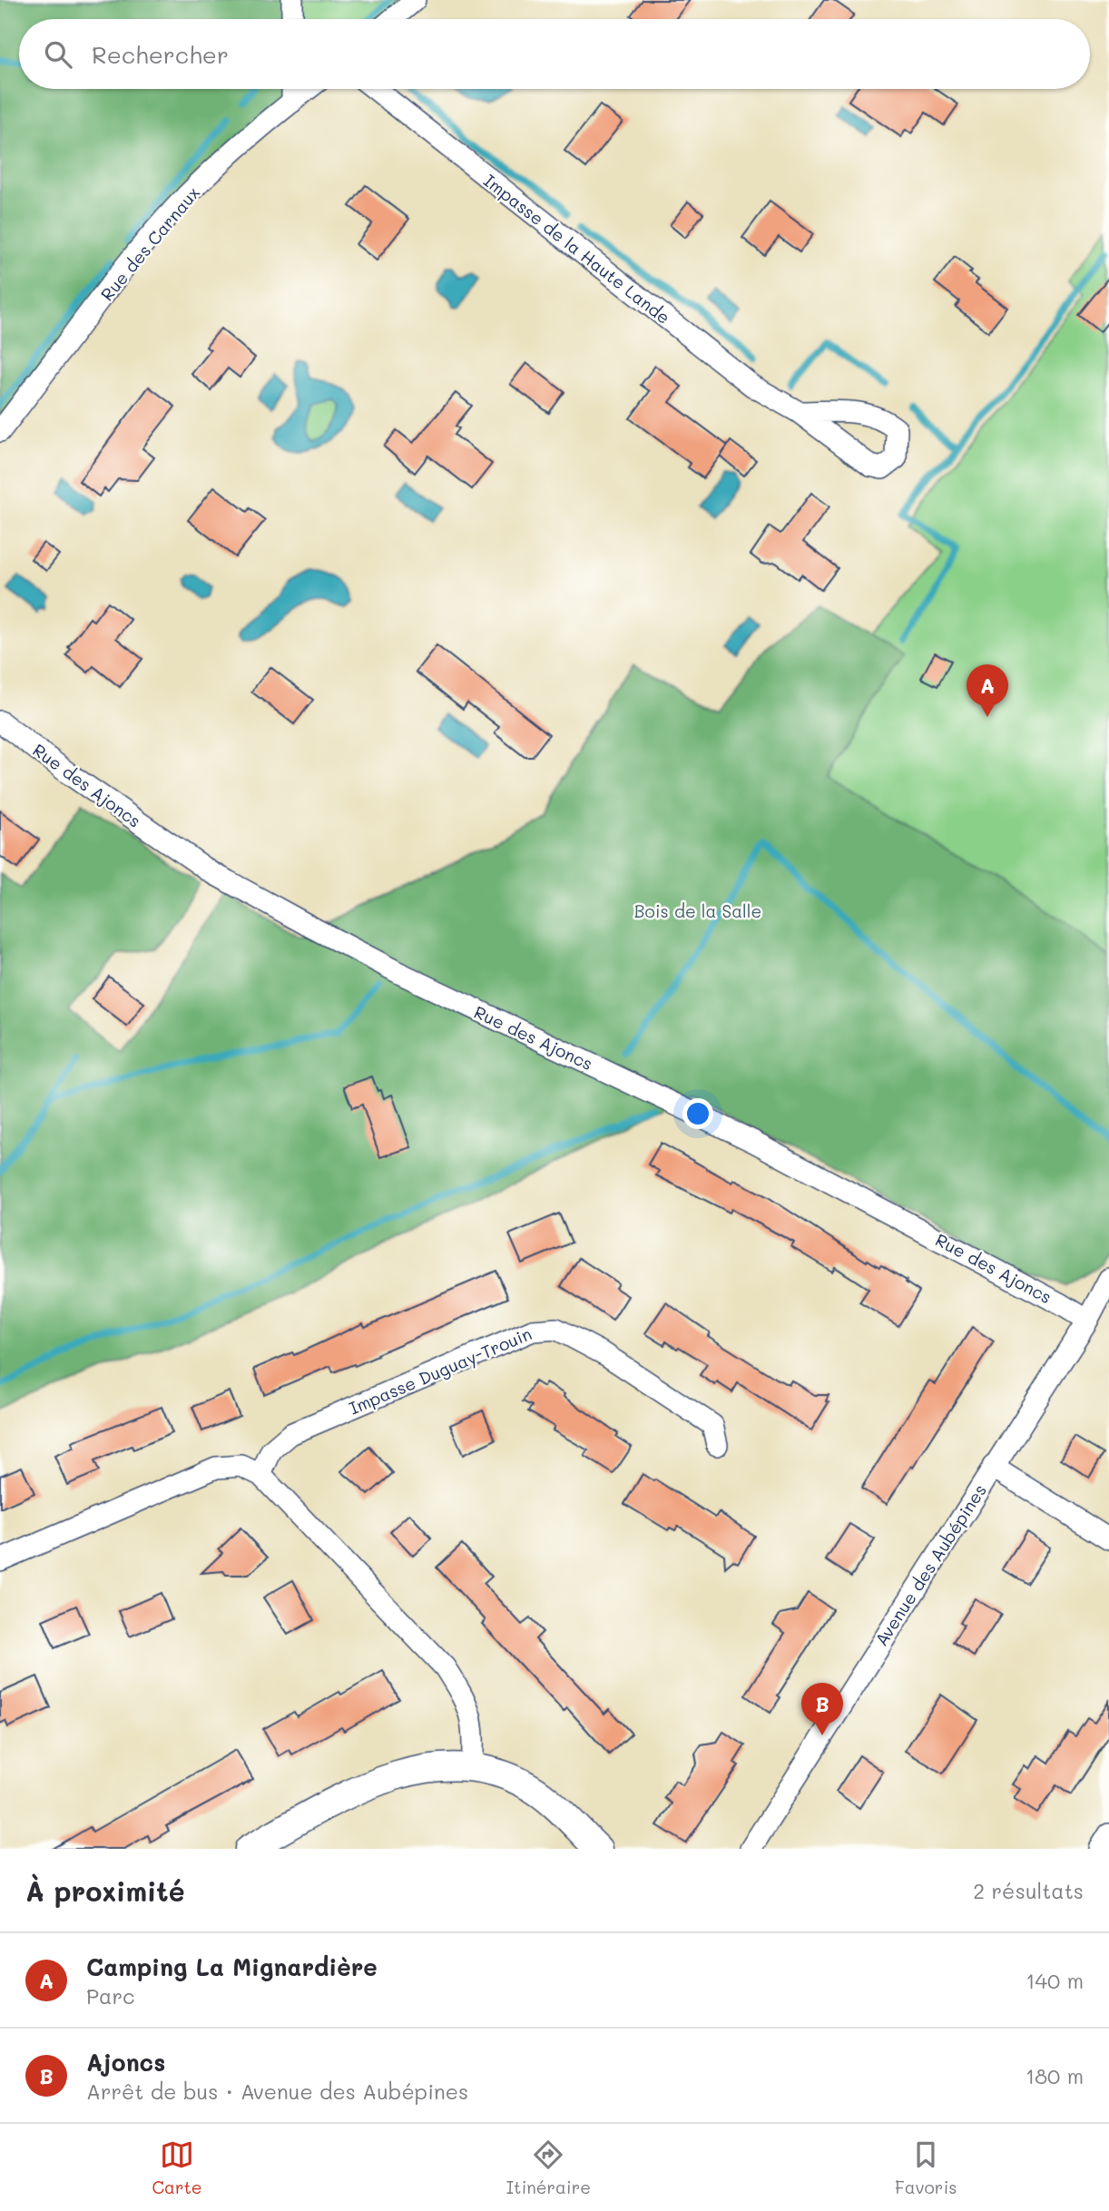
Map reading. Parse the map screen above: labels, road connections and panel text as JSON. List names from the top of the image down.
{
  "streets": {
    "street": [
      "Rue des Carnaux",
      "Impasse de la Haute Lande",
      "Rue des Ajoncs",
      "Impasse Duguay-Trouin",
      "Avenue des Aubépines"
    ]
  },
  "crossings": [
    ["Rue des Ajoncs", "Avenue des Aubépines"]
  ],
  "parks": ["Bois de la Salle"],
  "page": {
    "search": "Rechercher",
    "pins": ["A", "B"],
    "heading": ["À proximité", "2 résultats"],
    "list": [
      {
        "mark": "A",
        "name": "Camping La Mignardière",
        "note": "Parc",
        "value": "140 m"
      },
      {
        "mark": "B",
        "name": "Ajoncs",
        "note": "Arrêt de bus · Avenue des Aubépines",
        "value": "180 m"
      }
    ],
    "nav": ["Carte", "Itinéraire", "Favoris"]
  }
}
